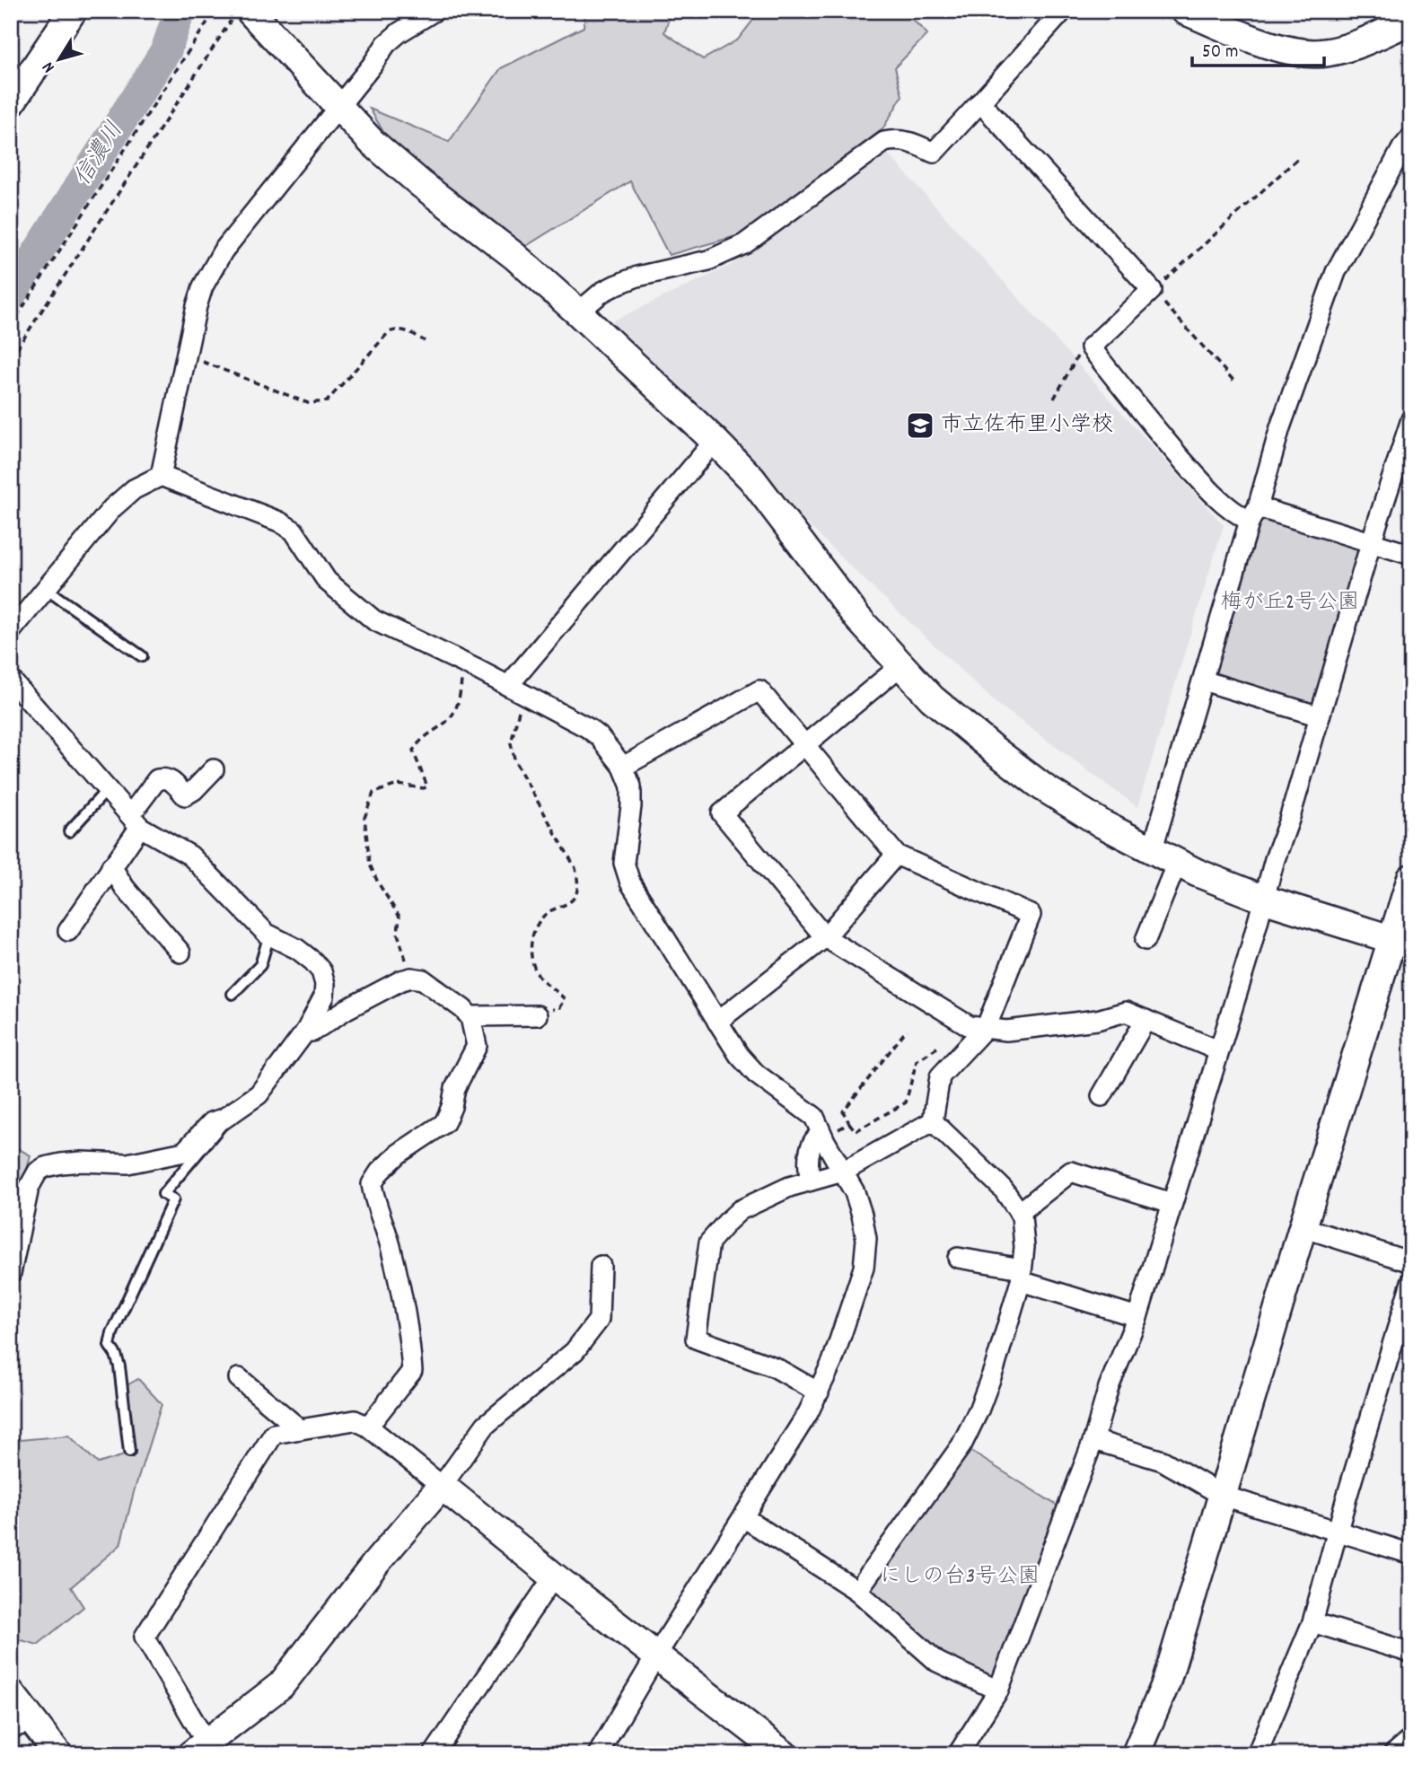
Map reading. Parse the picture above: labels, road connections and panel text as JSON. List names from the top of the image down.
{
  "water": ["信濃川"],
  "parks": ["梅が丘2号公園", "にしの台3号公園"],
  "places": {
    "school or university": ["市立佐布里小学校"]
  },
  "scale_bar": "50 m",
  "north": "bottom left"
}
